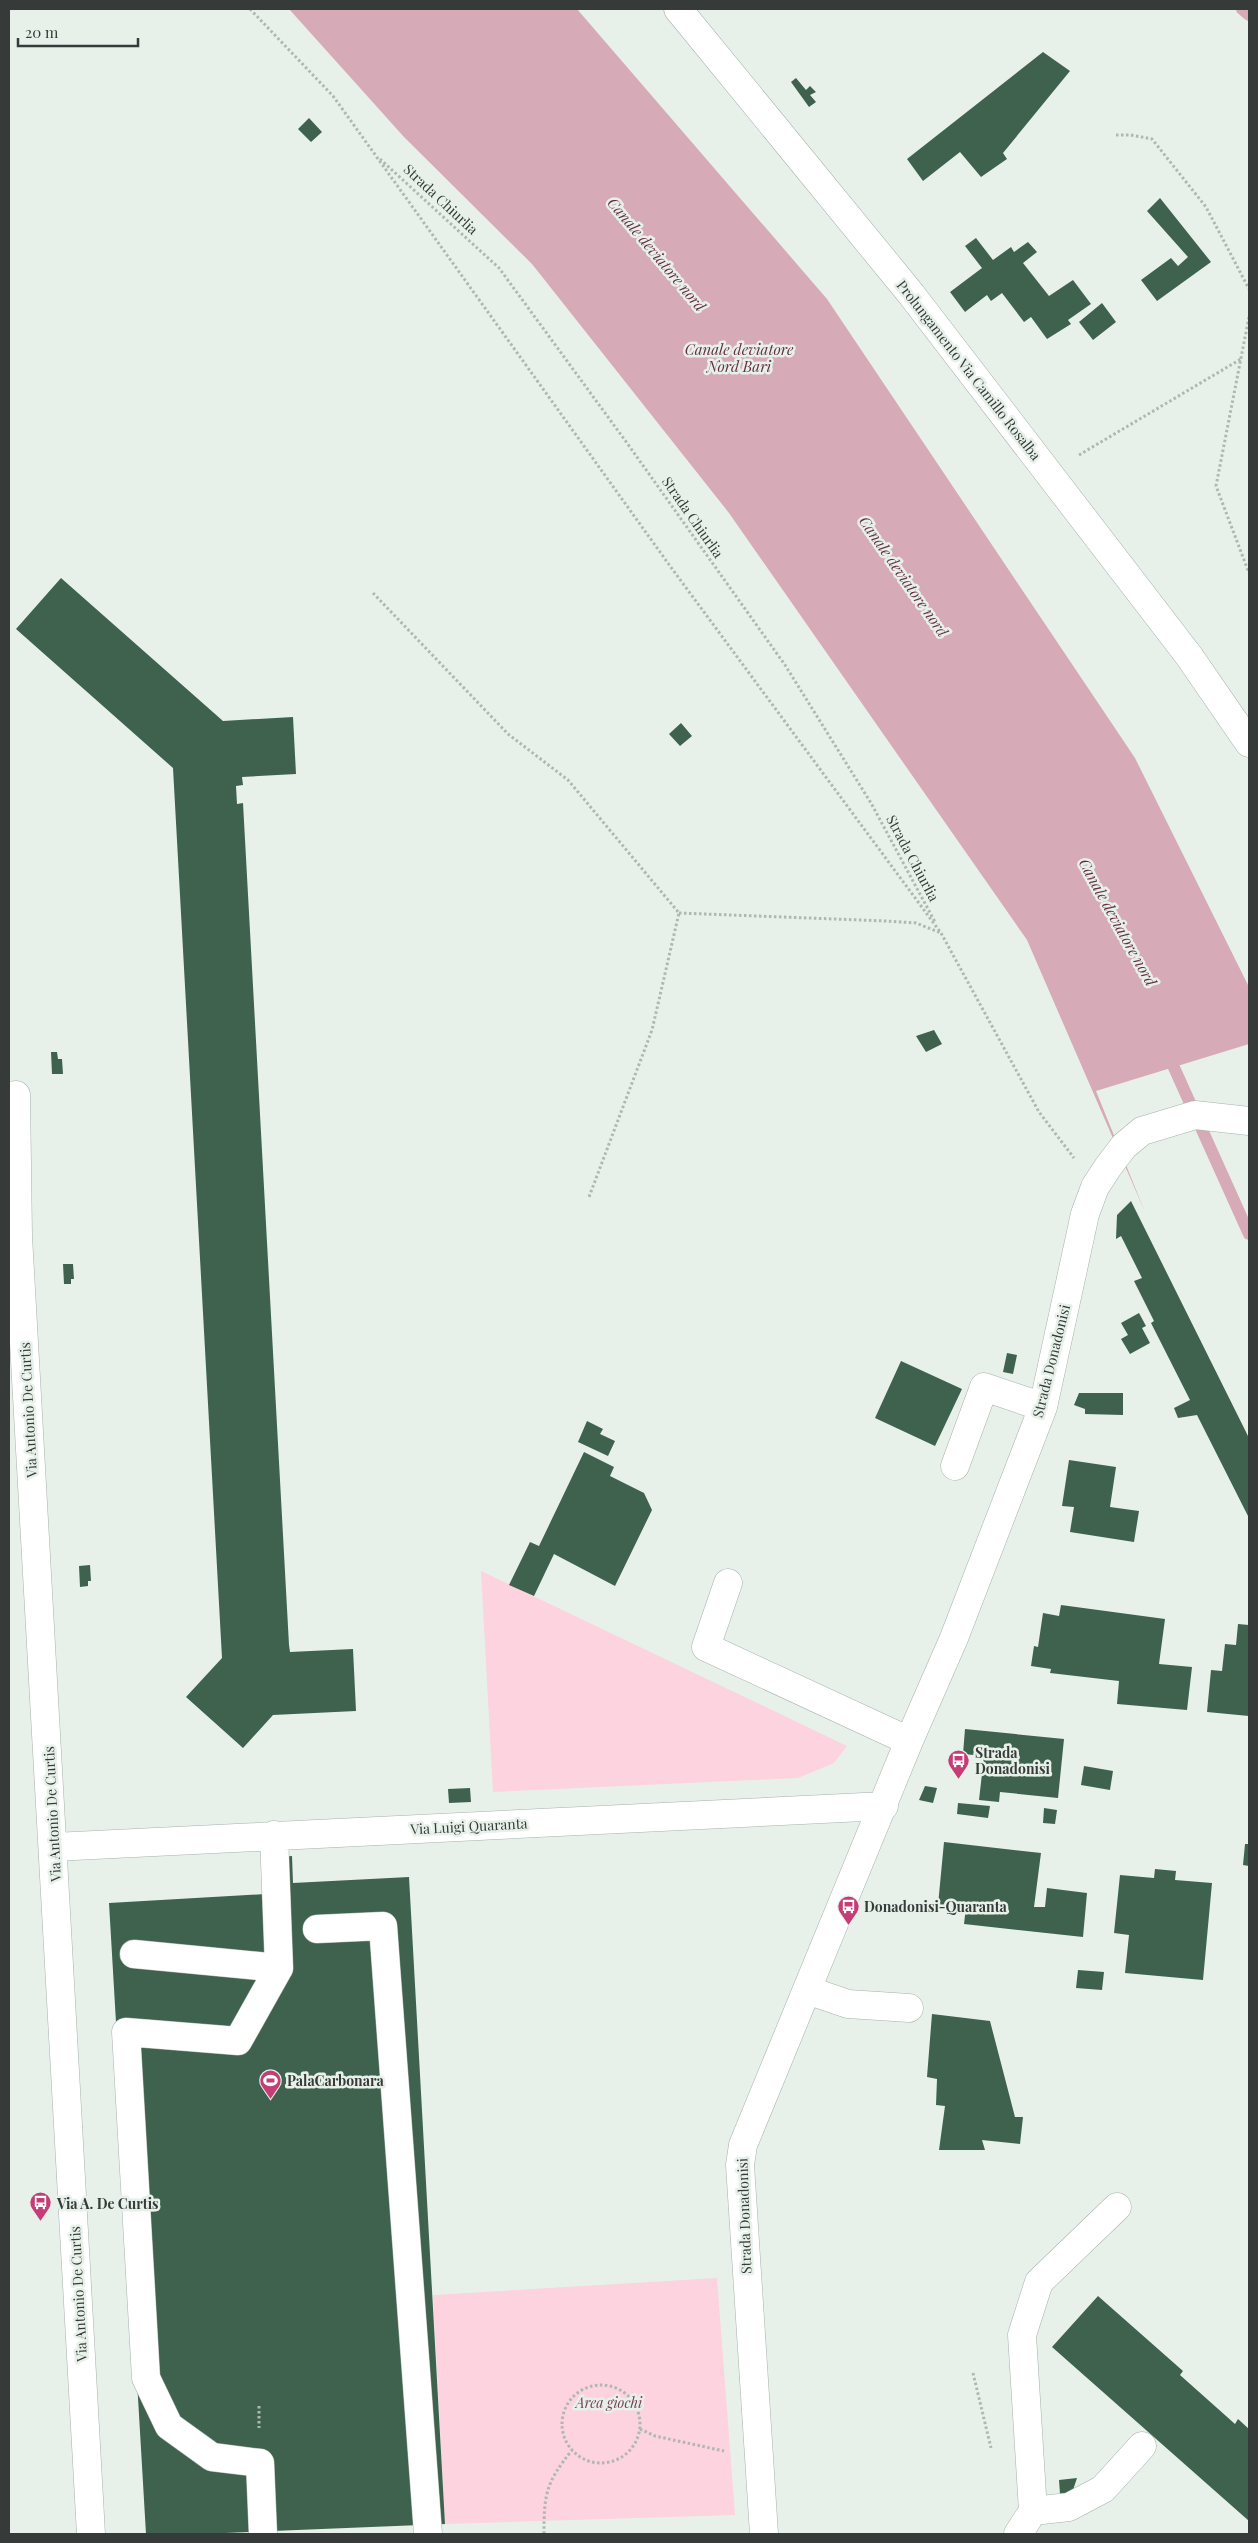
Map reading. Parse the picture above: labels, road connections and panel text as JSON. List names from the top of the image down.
{
  "streets": {
    "street": [
      "Prolungamento Via Camillo Rosalba",
      "Strada Donadonisi",
      "Via Antonio De Curtis",
      "Via Luigi Quaranta"
    ],
    "path": ["Strada Chiurlia"]
  },
  "crossings": [
    ["Strada Chiurlia", "Strada Donadonisi"],
    ["Strada Donadonisi", "Via Luigi Quaranta"],
    ["Via Antonio De Curtis", "Via Luigi Quaranta"]
  ],
  "water": ["Canale deviatore nord", "Canale deviatore Nord Bari"],
  "parks": ["Area giochi"],
  "places": {
    "bus stop": ["Strada Donadonisi", "Donadonisi-Quaranta", "Via A. De Curtis"],
    "sports": ["PalaCarbonara"]
  },
  "scale_bar": "20 m"
}
